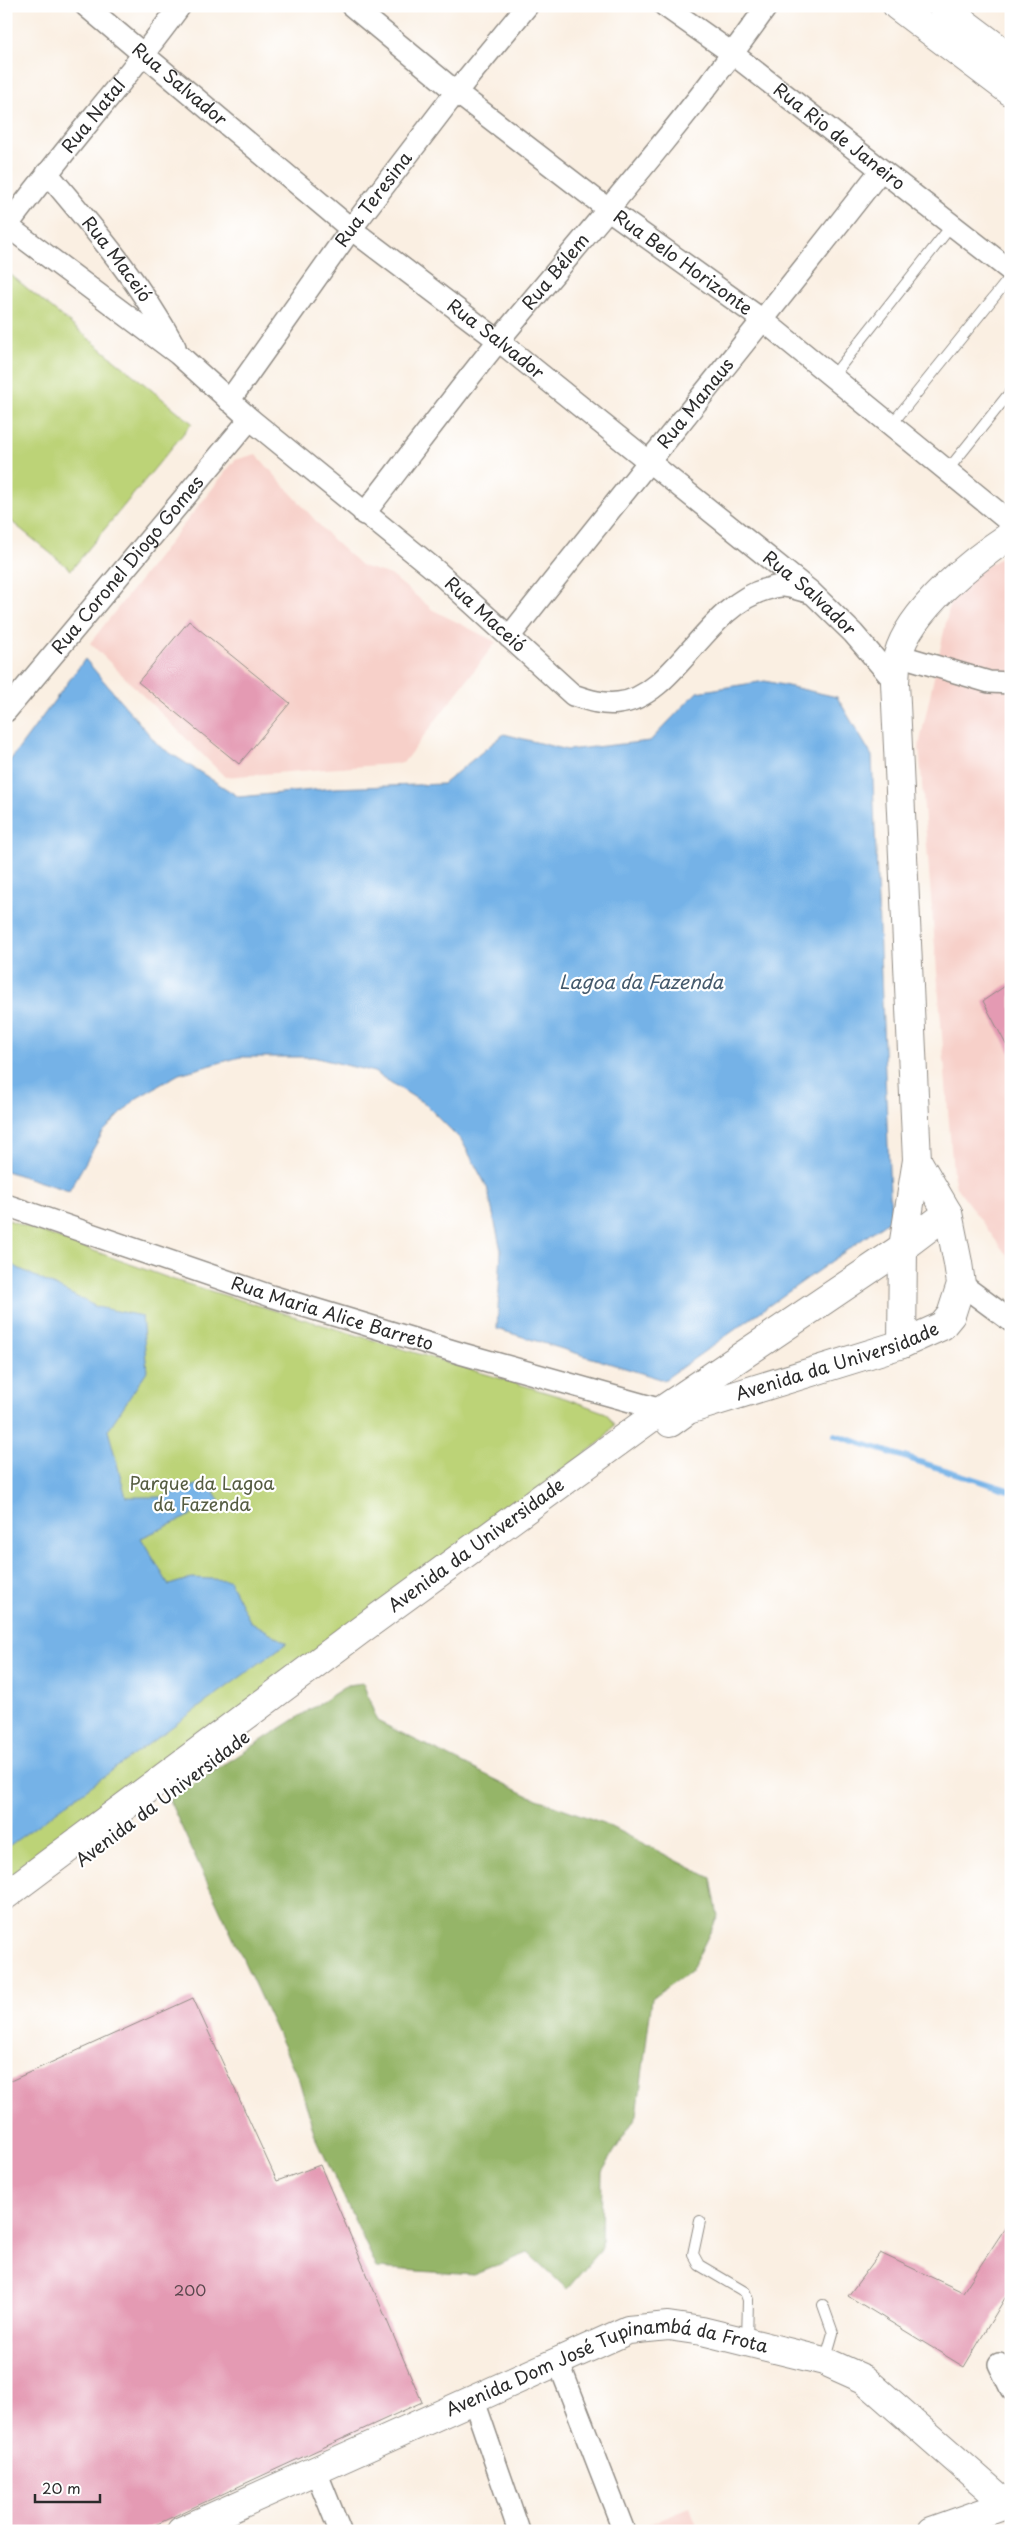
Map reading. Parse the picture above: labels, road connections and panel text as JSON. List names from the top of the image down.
{
  "streets": {
    "main road": ["Avenida da Universidade", "Avenida Dom José Tupinambá da Frota"],
    "street": [
      "Rua Salvador",
      "Rua Natal",
      "Rua Rio de Janeiro",
      "Rua Teresina",
      "Rua Maceió",
      "Rua Belo Horizonte",
      "Rua Bélem",
      "Rua Manaus",
      "Rua Coronel Diogo Gomes",
      "Rua Maria Alice Barreto"
    ]
  },
  "crossings": [
    ["Rua Salvador", "Rua Natal"],
    ["Rua Salvador", "Rua Teresina"],
    ["Rua Salvador", "Rua Maceió"],
    ["Rua Salvador", "Rua Bélem"],
    ["Rua Salvador", "Rua Manaus"],
    ["Rua Natal", "Rua Maceió"],
    ["Rua Rio de Janeiro", "Rua Bélem"],
    ["Rua Rio de Janeiro", "Rua Manaus"],
    ["Rua Teresina", "Rua Maceió"],
    ["Rua Teresina", "Rua Belo Horizonte"],
    ["Rua Maceió", "Rua Bélem"],
    ["Rua Maceió", "Rua Manaus"],
    ["Rua Maceió", "Rua Coronel Diogo Gomes"],
    ["Rua Belo Horizonte", "Rua Bélem"],
    ["Rua Belo Horizonte", "Rua Manaus"],
    ["Rua Maria Alice Barreto", "Avenida da Universidade"]
  ],
  "water": ["Lagoa da Fazenda"],
  "parks": ["Parque da Lagoa da Fazenda"],
  "house_numbers": ["200"],
  "scale_bar": "20 m"
}
